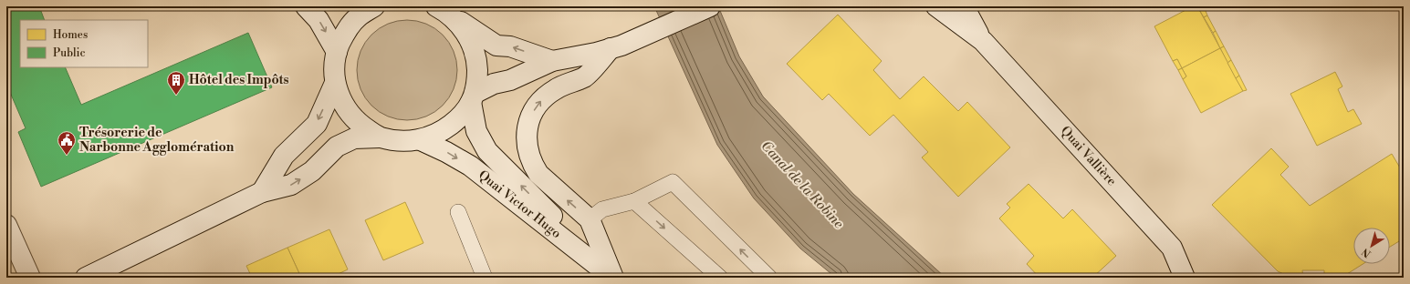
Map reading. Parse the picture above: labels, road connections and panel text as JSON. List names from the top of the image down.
{
  "streets": {
    "main road": ["Quai Vallière", "Quai Victor Hugo"]
  },
  "water": ["Canal de la Robine"],
  "places": {
    "building": ["Hôtel des Impôts"],
    "public building": ["Trésorerie de Narbonne Agglomération"]
  },
  "legend": ["Homes", "Public"],
  "north": "bottom left"
}
